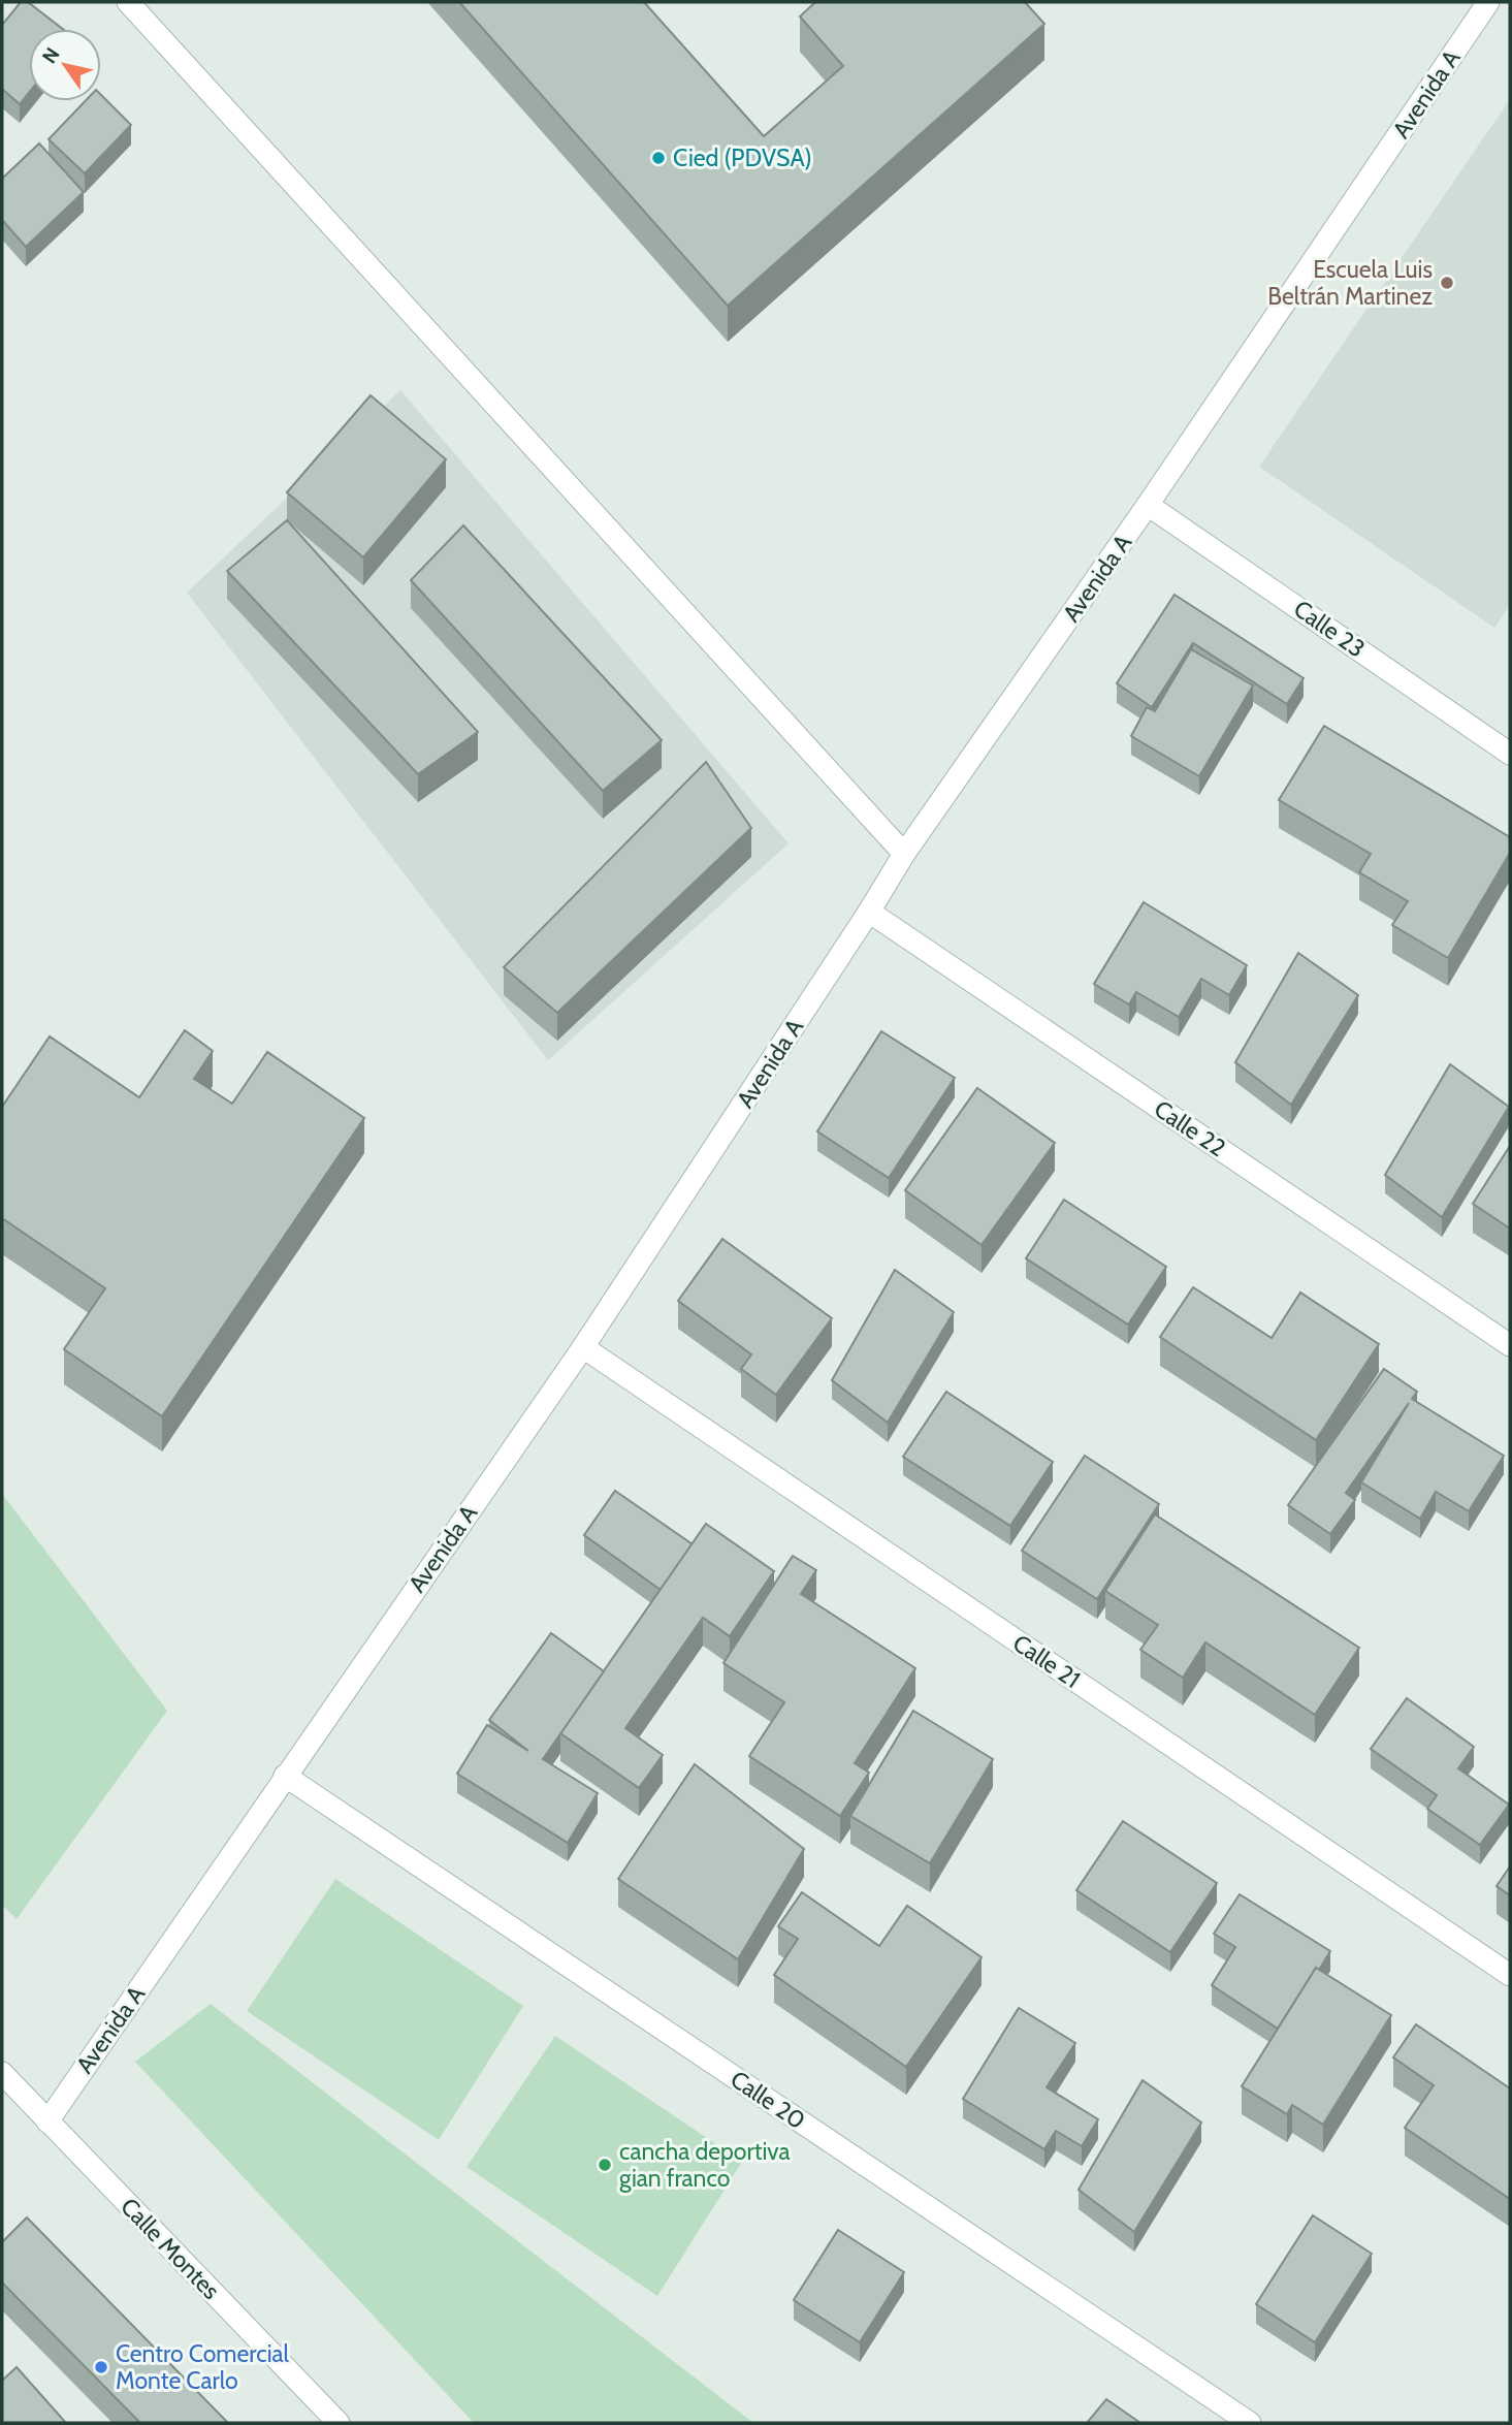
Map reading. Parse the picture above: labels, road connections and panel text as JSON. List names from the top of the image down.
{
  "streets": {
    "street": [
      "Avenida A",
      "Calle 23",
      "Calle 22",
      "Calle 21",
      "Calle 20",
      "Calle Montes"
    ]
  },
  "crossings": [
    ["Avenida A", "Calle 23"],
    ["Avenida A", "Calle 22"],
    ["Avenida A", "Calle 21"],
    ["Avenida A", "Calle 20"],
    ["Avenida A", "Calle Montes"]
  ],
  "places": [
    "Cied (PDVSA)",
    "Escuela Luis Beltrán Martinez",
    "cancha deportiva gian franco",
    "Centro Comercial Monte Carlo"
  ],
  "north": "top left"
}
